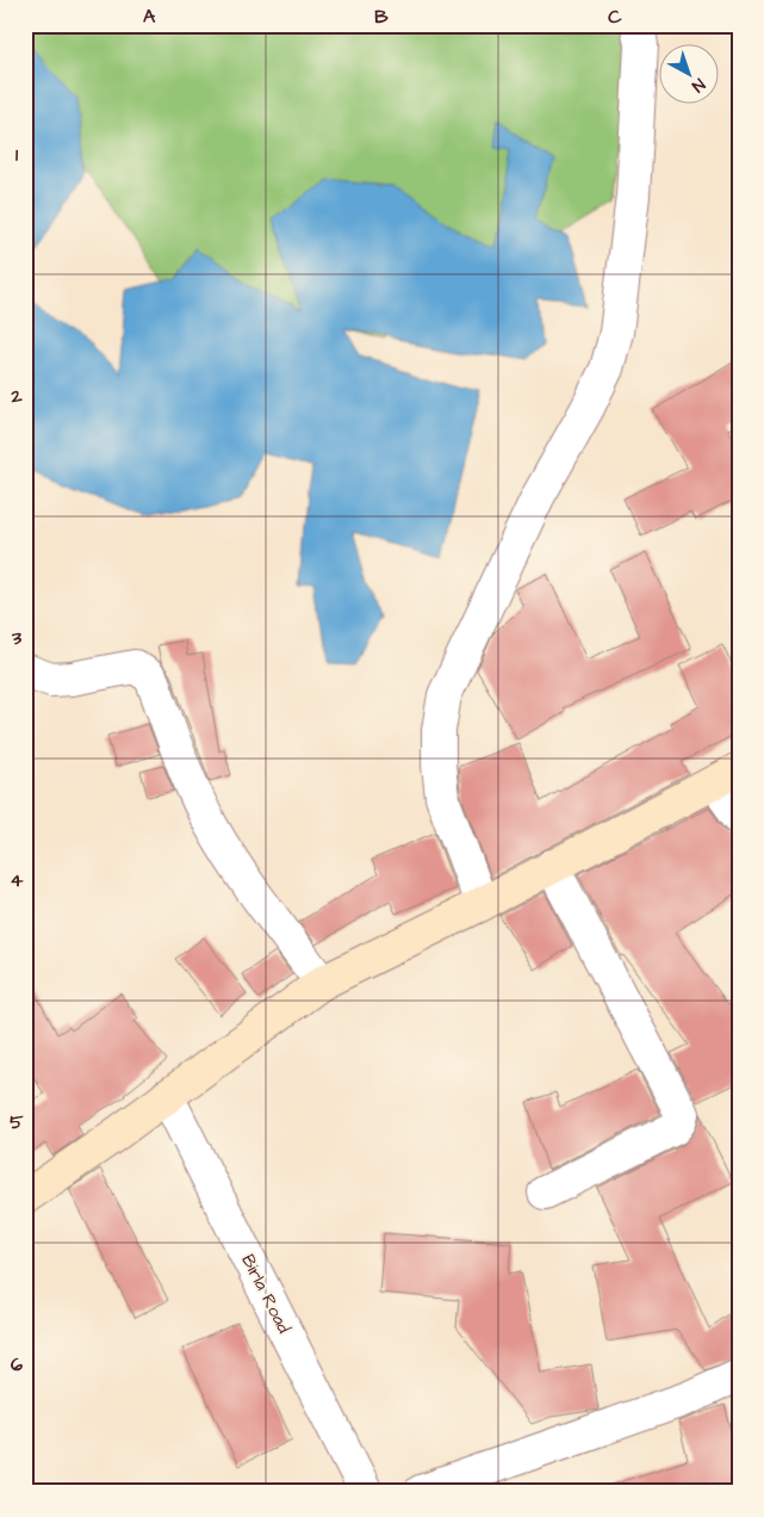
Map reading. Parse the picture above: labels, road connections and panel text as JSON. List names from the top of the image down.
{
  "streets": {
    "street": ["Birla Road"]
  },
  "north": "bottom right",
  "grid": {
    "columns": ["A", "B", "C"],
    "rows": [
      "1",
      "2",
      "3",
      "4",
      "5",
      "6"
    ]
  }
}
